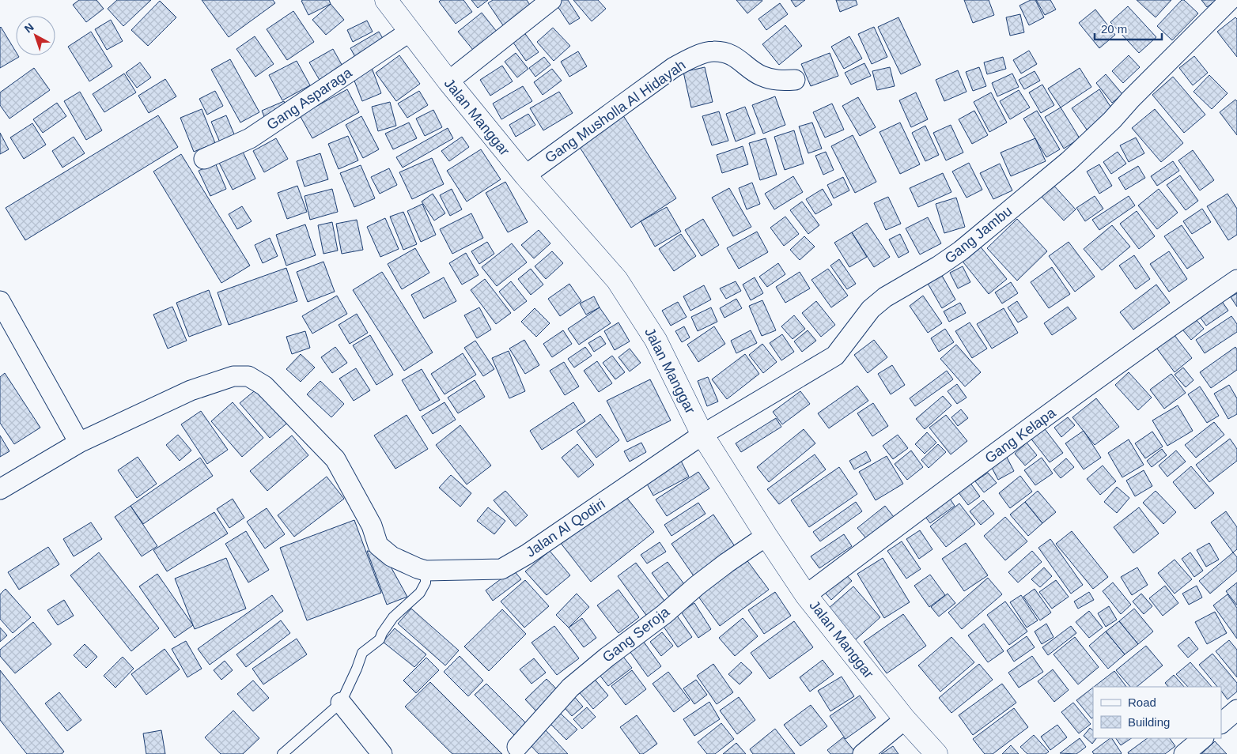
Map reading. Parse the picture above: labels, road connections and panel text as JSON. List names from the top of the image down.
{
  "streets": {
    "main road": ["Jalan Manggar"],
    "street": [
      "Gang Asparaga",
      "Gang Musholla Al Hidayah",
      "Gang Jambu",
      "Gang Kelapa",
      "Jalan Al Qodiri",
      "Gang Seroja"
    ]
  },
  "crossings": [
    ["Gang Asparaga", "Jalan Manggar"],
    ["Gang Musholla Al Hidayah", "Jalan Manggar"],
    ["Jalan Manggar", "Gang Jambu"],
    ["Jalan Manggar", "Gang Kelapa"],
    ["Jalan Manggar", "Jalan Al Qodiri"],
    ["Jalan Manggar", "Gang Seroja"],
    ["Gang Jambu", "Jalan Al Qodiri"]
  ],
  "legend": ["Road", "Building"],
  "scale_bar": "20 m",
  "north": "top left"
}
